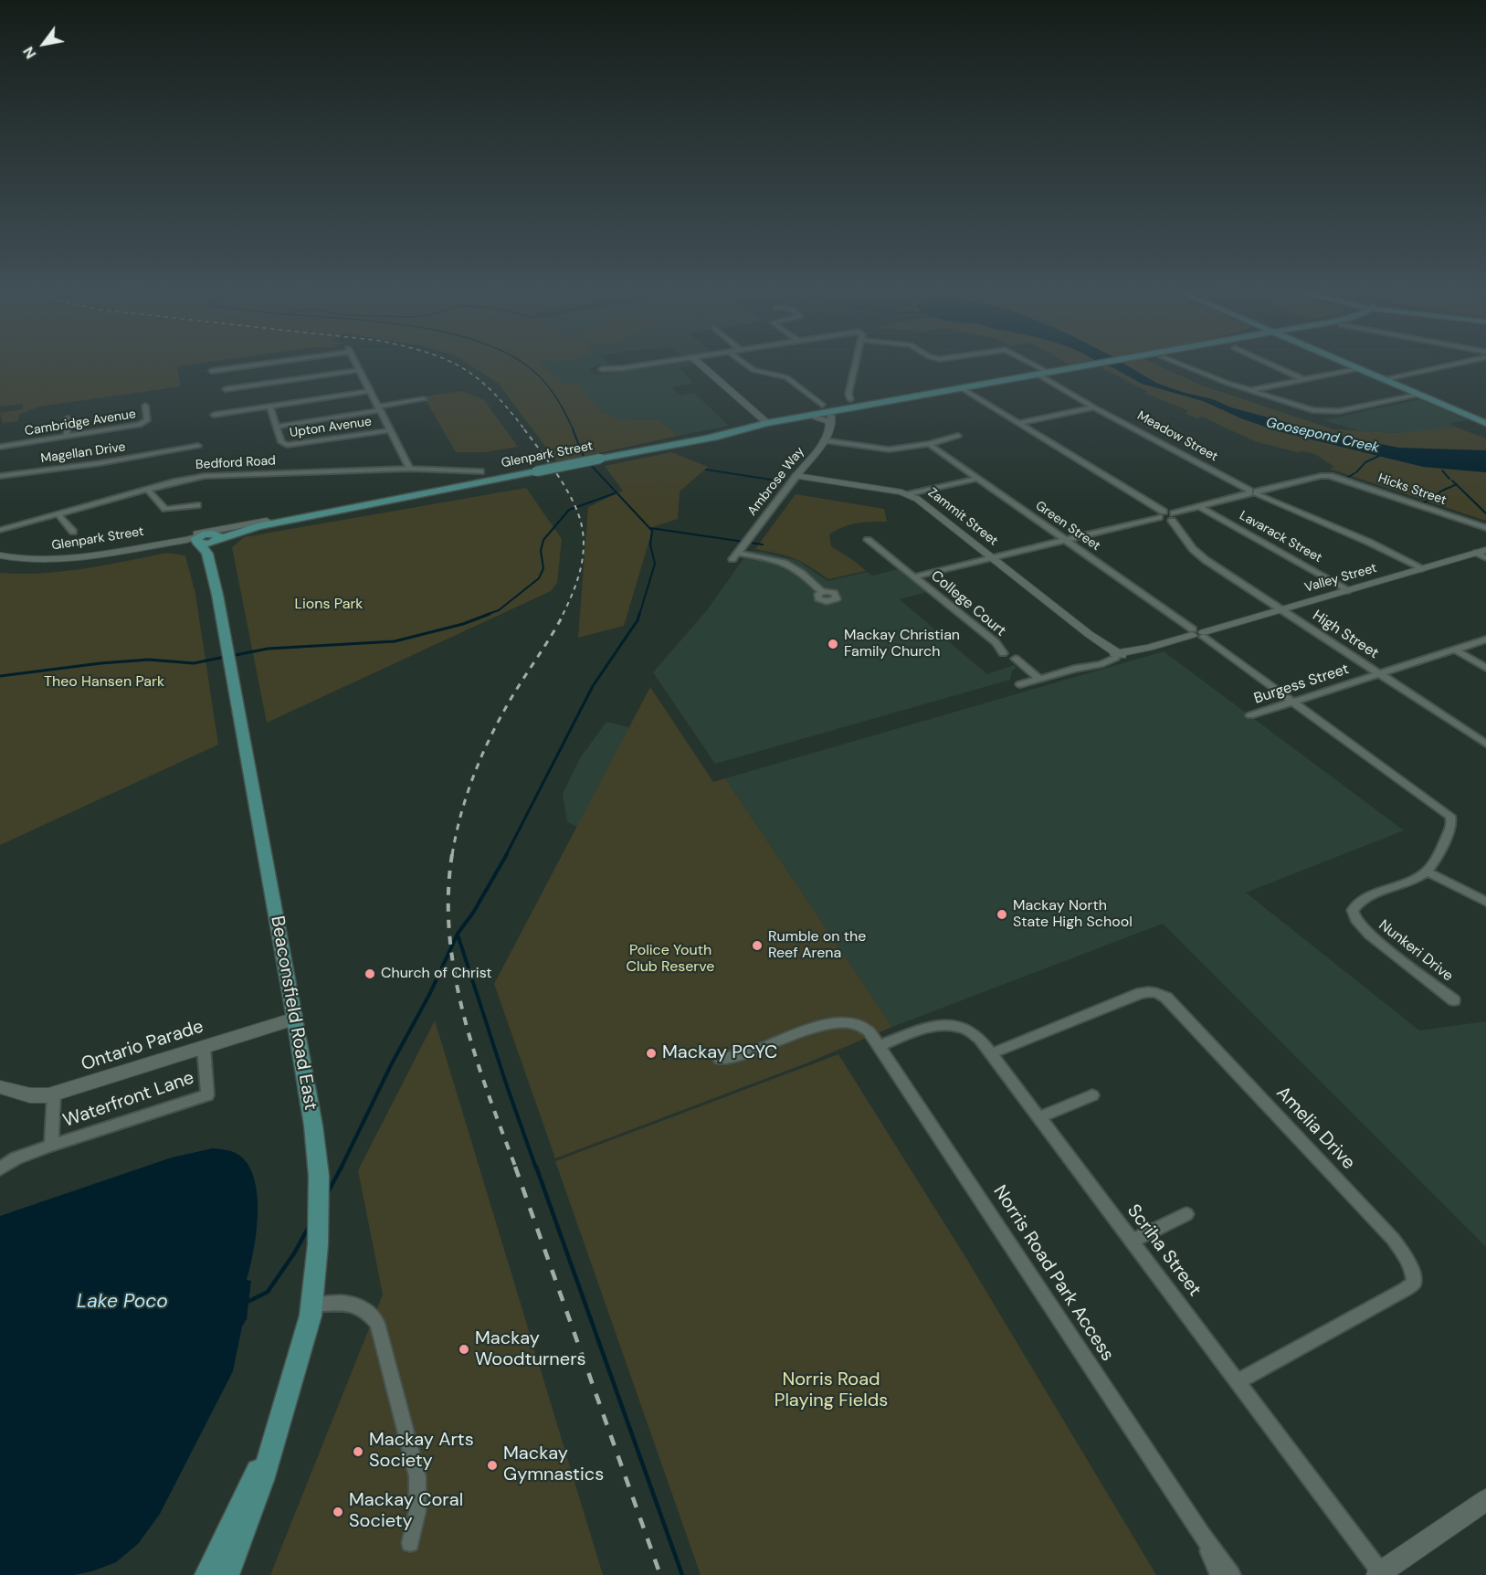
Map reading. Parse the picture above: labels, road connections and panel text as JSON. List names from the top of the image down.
{
  "streets": {
    "main road": ["Glenpark Street", "Beaconsfield Road East"],
    "street": [
      "Cambridge Avenue",
      "Upton Avenue",
      "Meadow Street",
      "Magellan Drive",
      "Bedford Road",
      "Ambrose Way",
      "Hicks Street",
      "Zammit Street",
      "Green Street",
      "Lavarack Street",
      "Valley Street",
      "College Court",
      "High Street",
      "Burgess Street",
      "Nunkeri Drive",
      "Ontario Parade",
      "Waterfront Lane",
      "Amelia Drive",
      "Scriha Street",
      "Norris Road Park Access"
    ]
  },
  "crossings": [
    ["Meadow Street", "Glenpark Street"],
    ["Meadow Street", "Hicks Street"],
    ["Meadow Street", "Valley Street"],
    ["Glenpark Street", "Ambrose Way"],
    ["Glenpark Street", "Beaconsfield Road East"],
    ["Ambrose Way", "Zammit Street"],
    ["Zammit Street", "Valley Street"],
    ["Green Street", "Valley Street"],
    ["Green Street", "Burgess Street"],
    ["Green Street", "Nunkeri Drive"],
    ["Lavarack Street", "Valley Street"],
    ["Valley Street", "High Street"],
    ["High Street", "Burgess Street"],
    ["Beaconsfield Road East", "Ontario Parade"],
    ["Ontario Parade", "Waterfront Lane"],
    ["Amelia Drive", "Scriha Street"],
    ["Scriha Street", "Norris Road Park Access"]
  ],
  "water": ["Goosepond Creek", "Lake Poco"],
  "parks": [
    "Lions Park",
    "Theo Hansen Park",
    "Police Youth Club Reserve",
    "Norris Road Playing Fields"
  ],
  "places": [
    "Mackay Christian Family Church",
    "Mackay North State High School",
    "Rumble on the Reef Arena",
    "Church of Christ",
    "Mackay PCYC",
    "Mackay Woodturners",
    "Mackay Arts Society",
    "Mackay Gymnastics",
    "Mackay Coral Society"
  ],
  "north": "bottom left"
}
